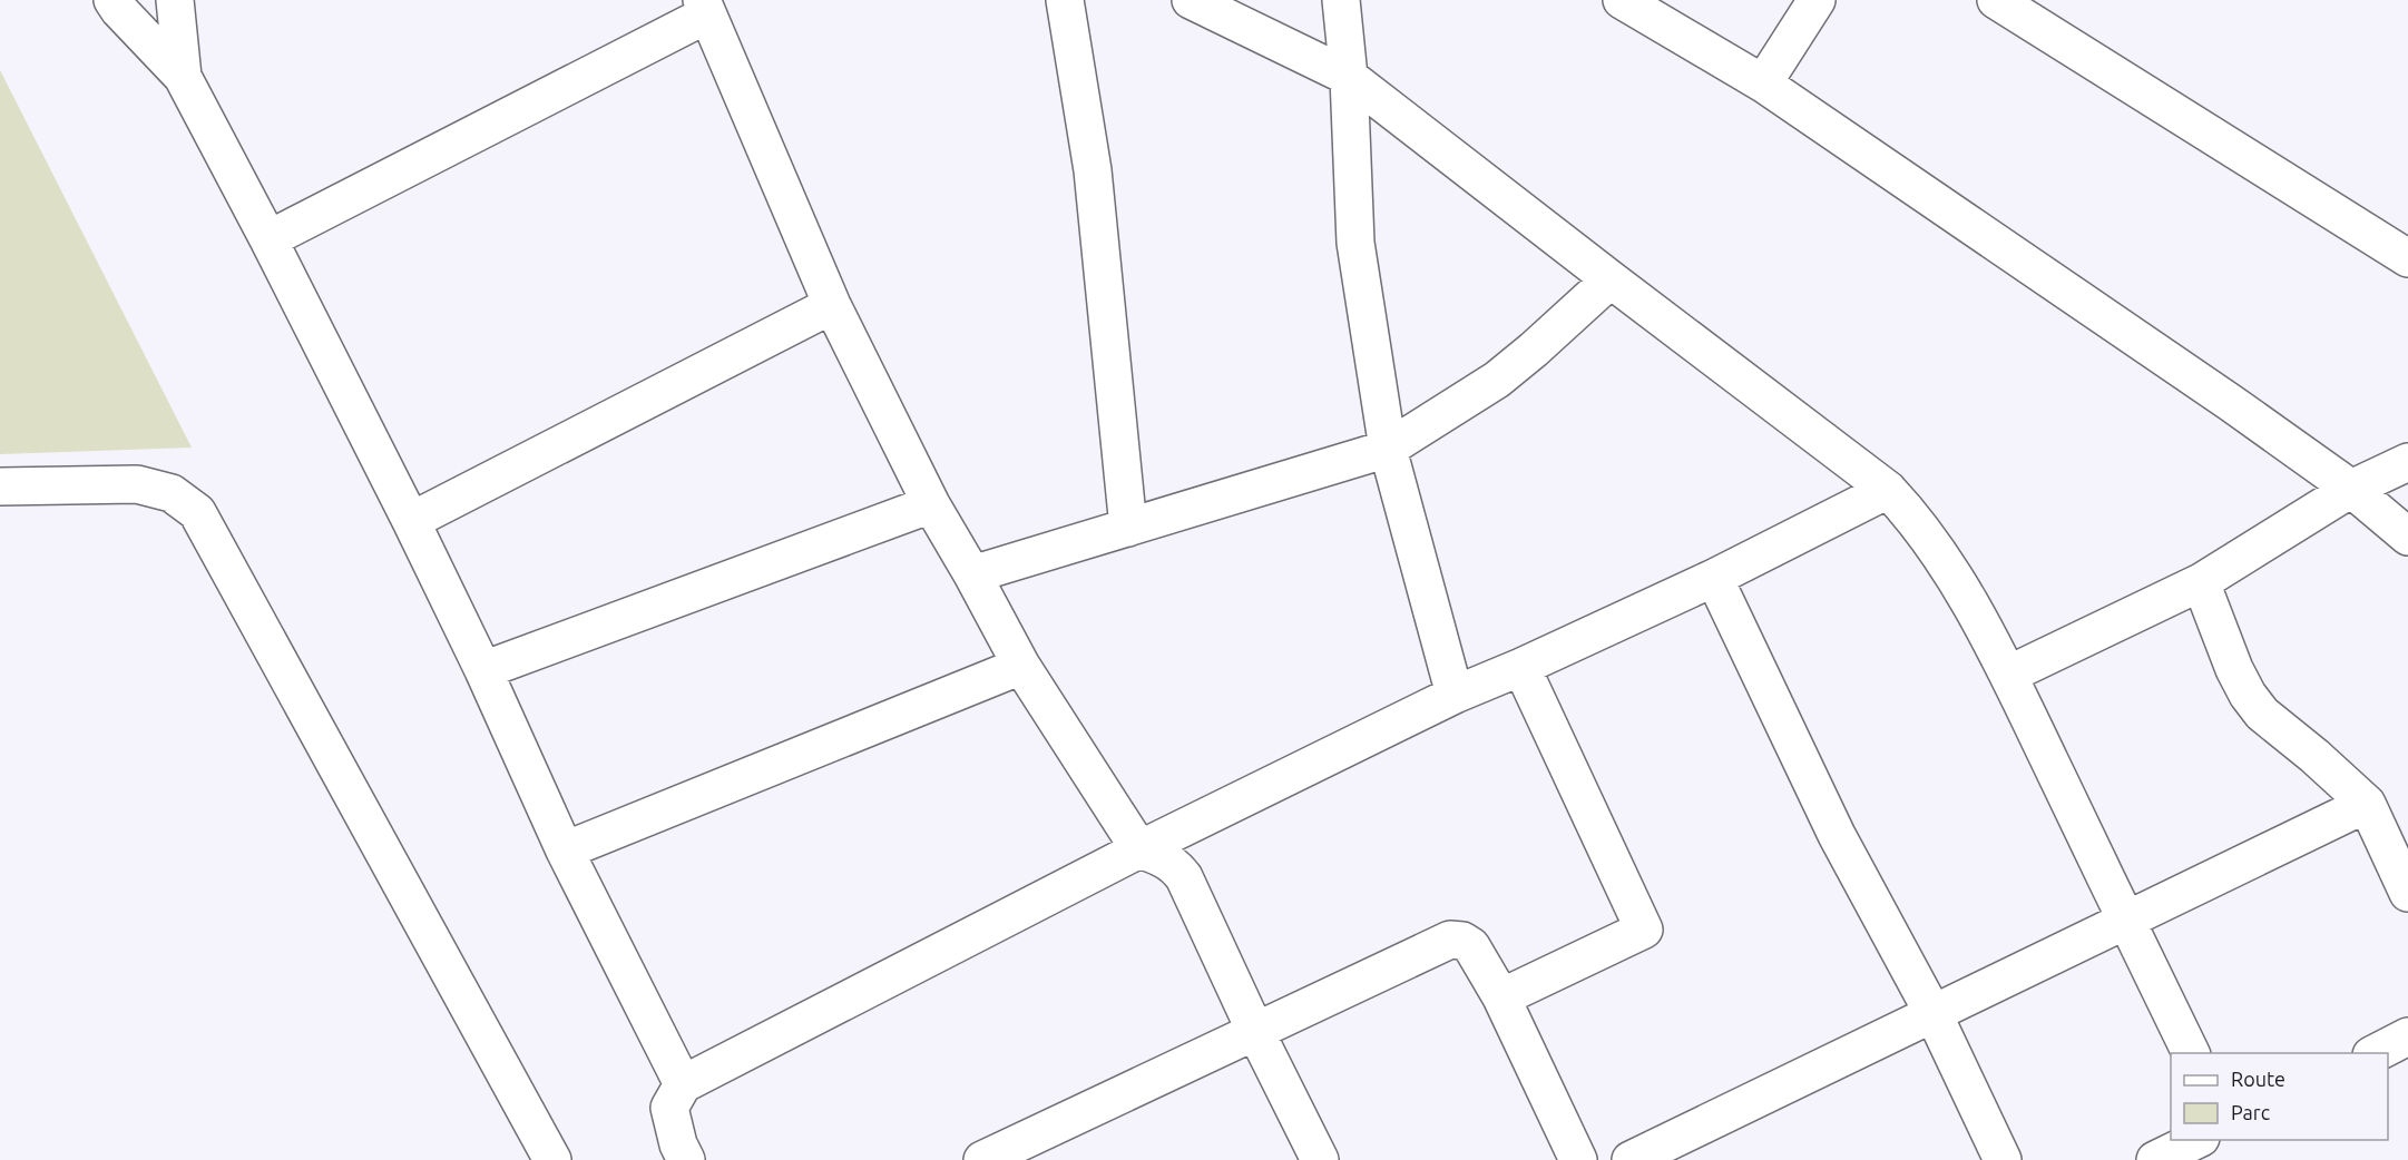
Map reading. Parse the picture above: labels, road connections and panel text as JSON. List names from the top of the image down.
{
  "legend": ["Route", "Parc"]
}
